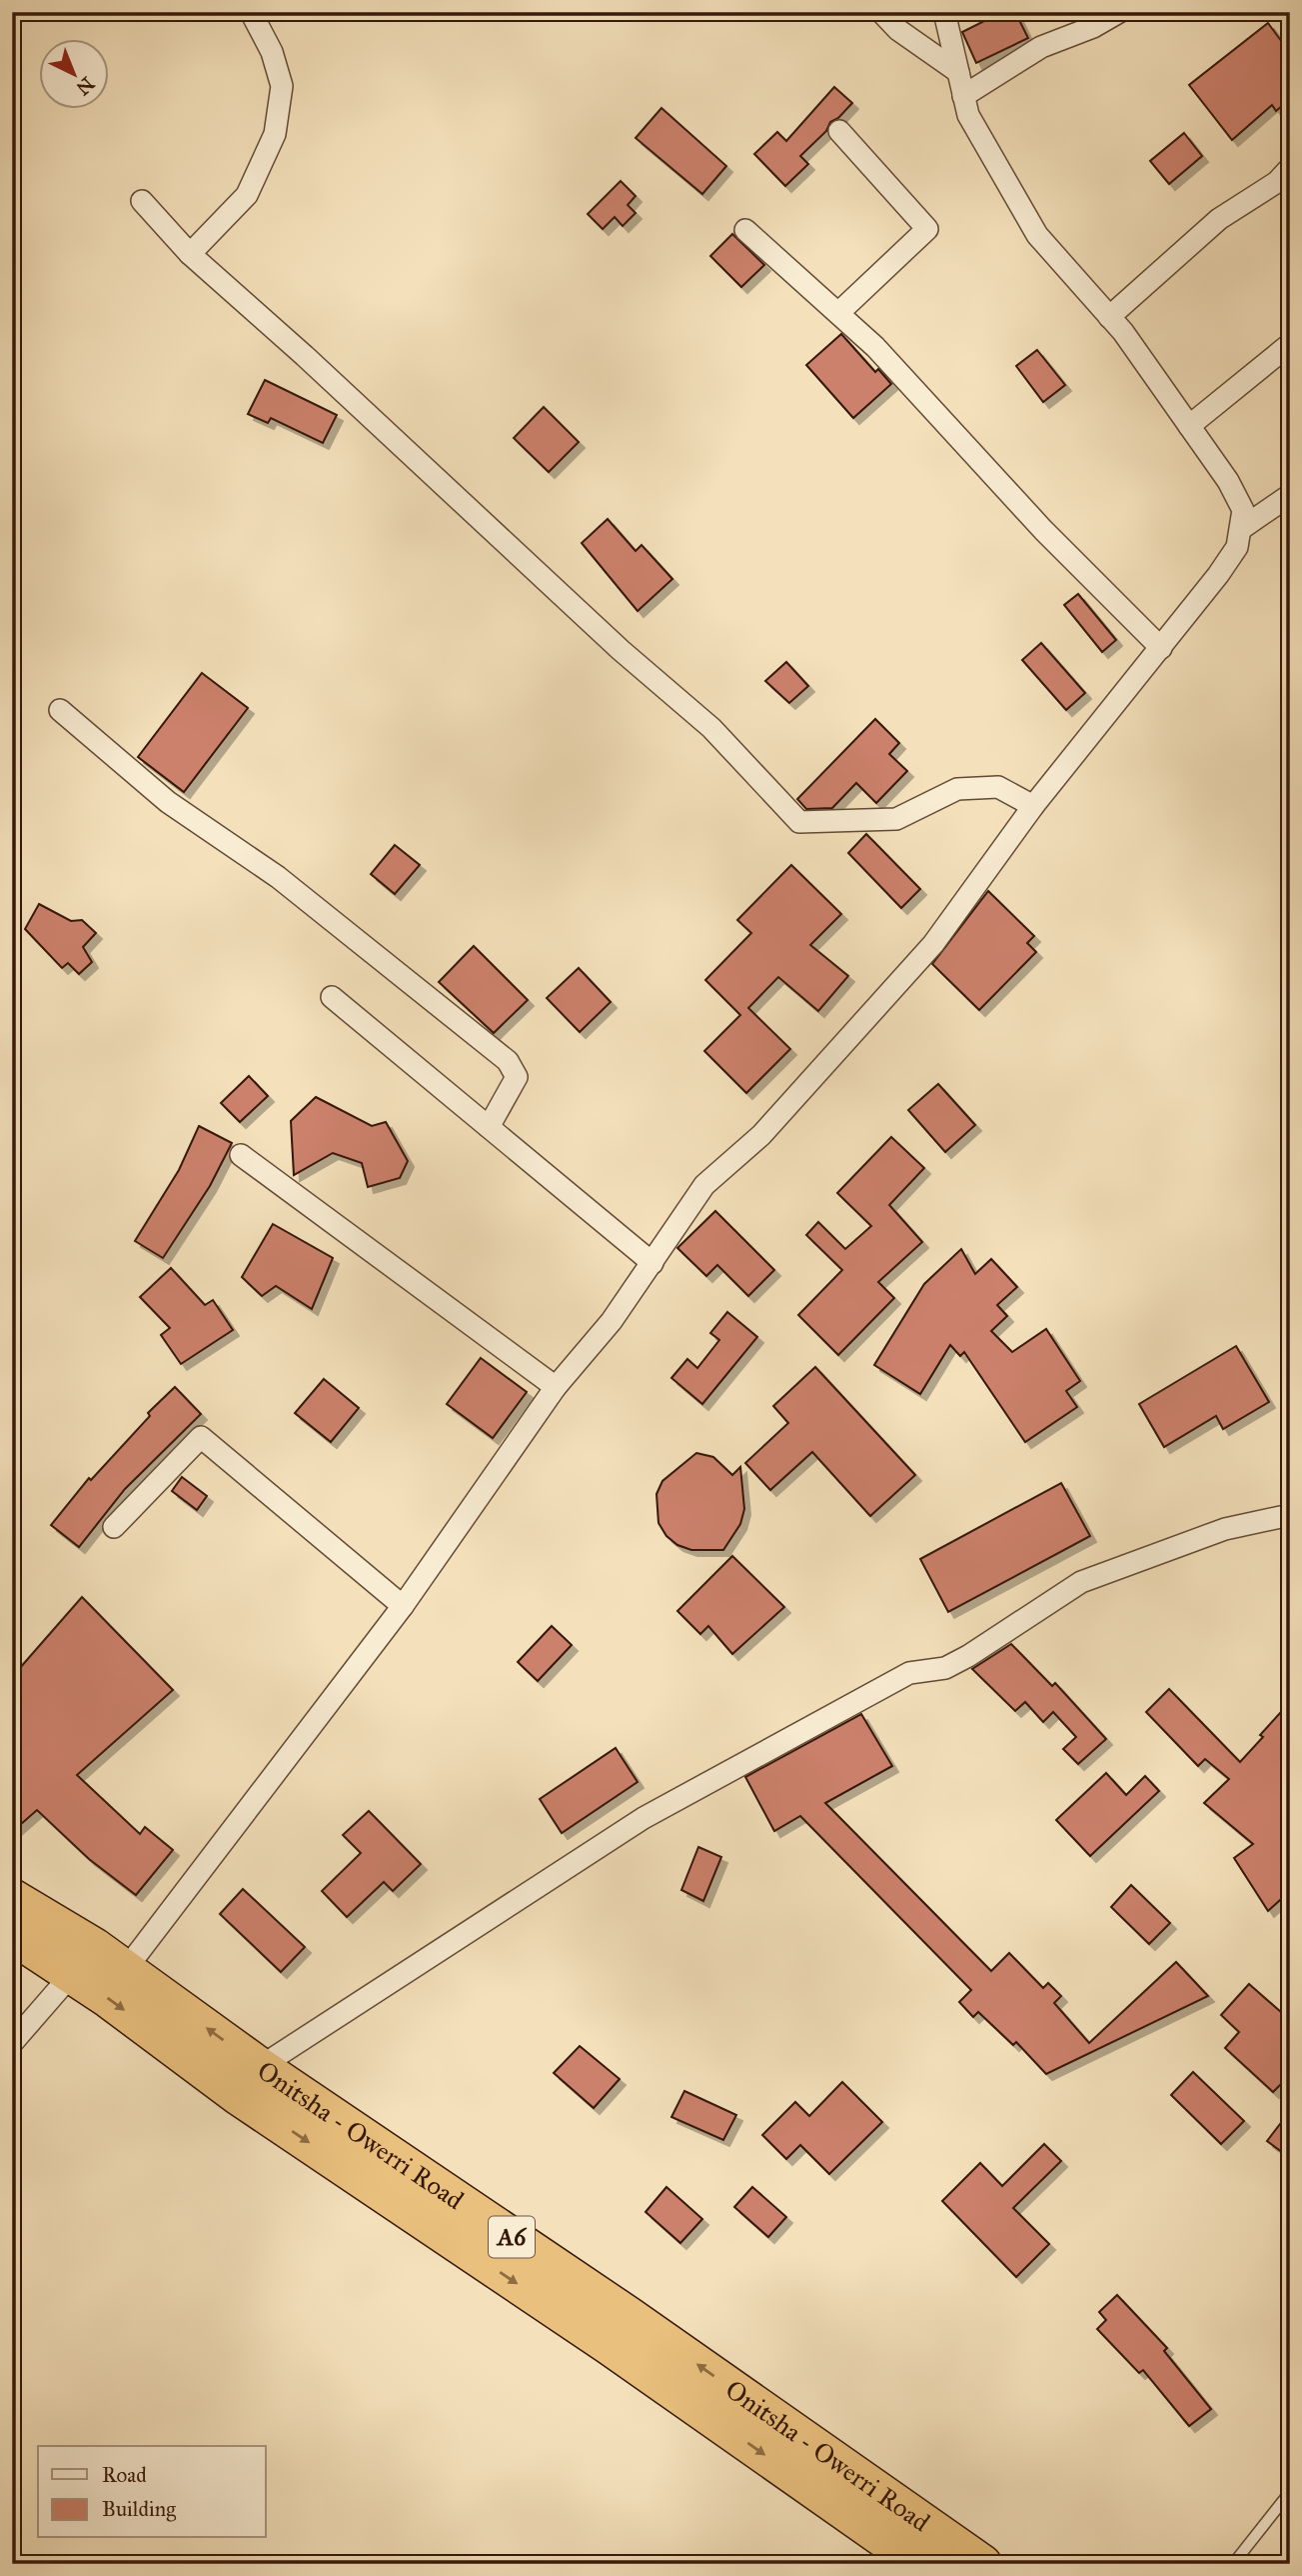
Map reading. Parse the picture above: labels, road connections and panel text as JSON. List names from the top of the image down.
{
  "streets": {
    "highway": ["Onitsha - Owerri Road", "A6"]
  },
  "legend": ["Road", "Building"],
  "north": "bottom right"
}
